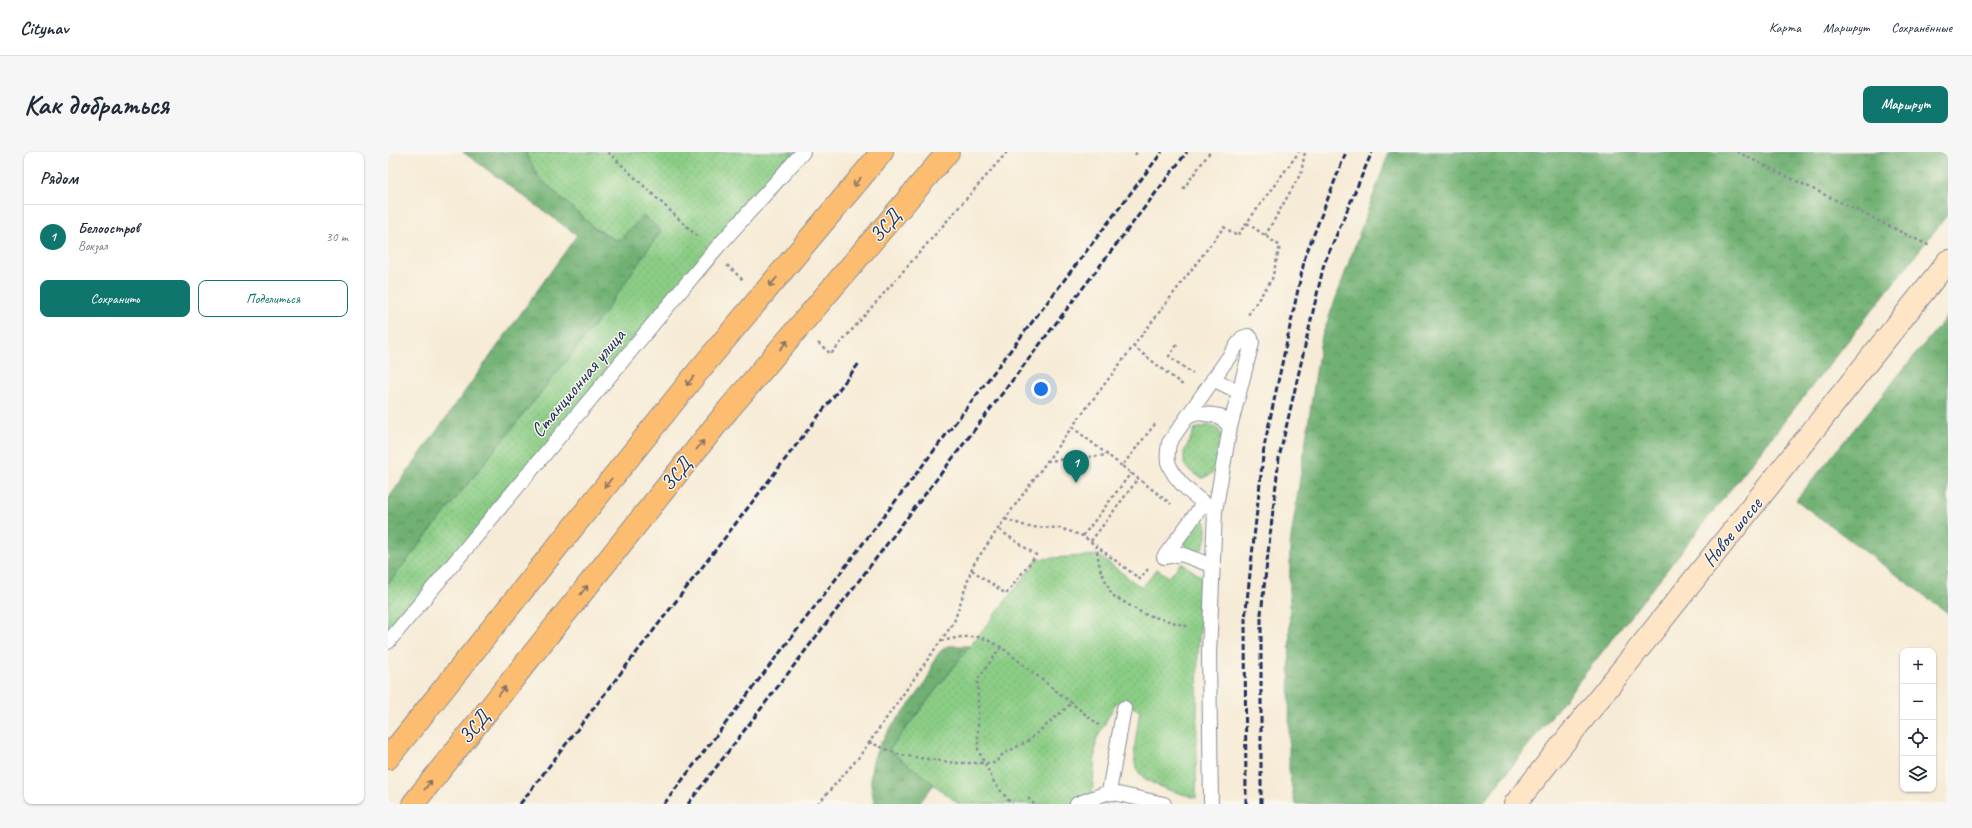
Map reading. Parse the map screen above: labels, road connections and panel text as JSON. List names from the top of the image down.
{
  "streets": {
    "highway": ["ЗСД"],
    "main road": ["Новое шоссе"],
    "lane": ["Станционная улица"]
  },
  "page": {
    "header": "Citynav",
    "nav": ["Карта", "Маршрут", "Сохранённые"],
    "buttons": [
      "Маршрут",
      ["Сохранить", "Поделиться"]
    ],
    "title": "Как добраться",
    "heading": "Рядом",
    "list": [
      {
        "mark": "1",
        "name": "Белоостров",
        "note": "Вокзал",
        "value": "30 m"
      }
    ],
    "pins": "1",
    "map_buttons": ["+", "−"]
  }
}
